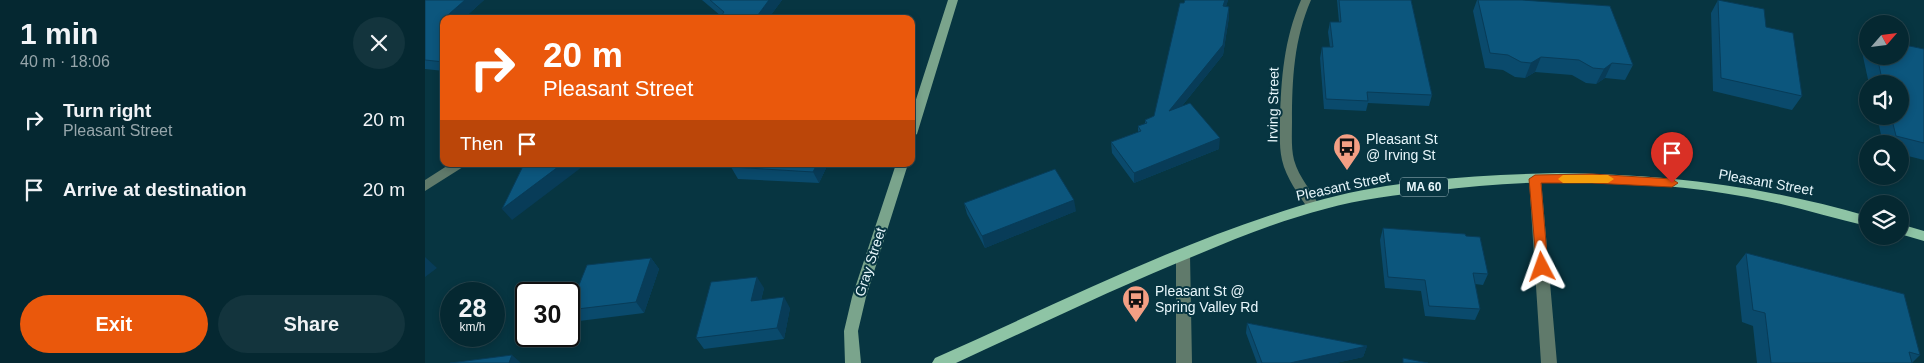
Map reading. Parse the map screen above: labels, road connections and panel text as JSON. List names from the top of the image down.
{
  "streets": {
    "main road": ["Pleasant Street", "MA 60"],
    "street": ["Irving Street", "Gray Street"]
  },
  "crossings": [
    ["Irving Street", "Pleasant Street"]
  ],
  "places": {
    "bus stop": ["Pleasant St @ Irving St", "Pleasant St @ Spring Valley Rd"]
  },
  "north": "top right",
  "page": {
    "heading": ["1 min", "40 m · 18:06"],
    "turn": ["20 m", "Pleasant Street"],
    "list": [
      {
        "name": "Turn right",
        "note": "Pleasant Street",
        "value": "20 m"
      },
      {
        "name": "Arrive at destination",
        "value": "20 m"
      }
    ],
    "then": "Then",
    "speed": "28 km/h",
    "limit": "30",
    "buttons": ["Exit", "Share"]
  }
}
